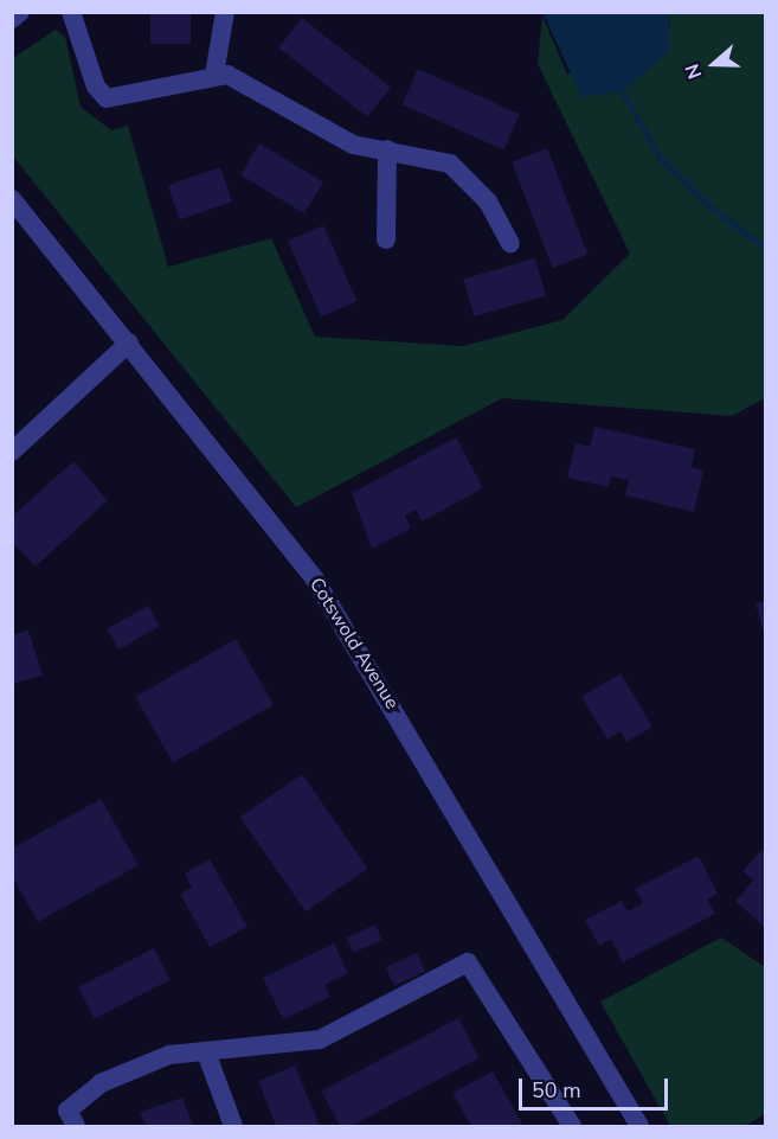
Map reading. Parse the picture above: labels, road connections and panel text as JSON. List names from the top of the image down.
{
  "streets": {
    "street": ["Cotswold Avenue"]
  },
  "scale_bar": "50 m",
  "north": "left"
}
